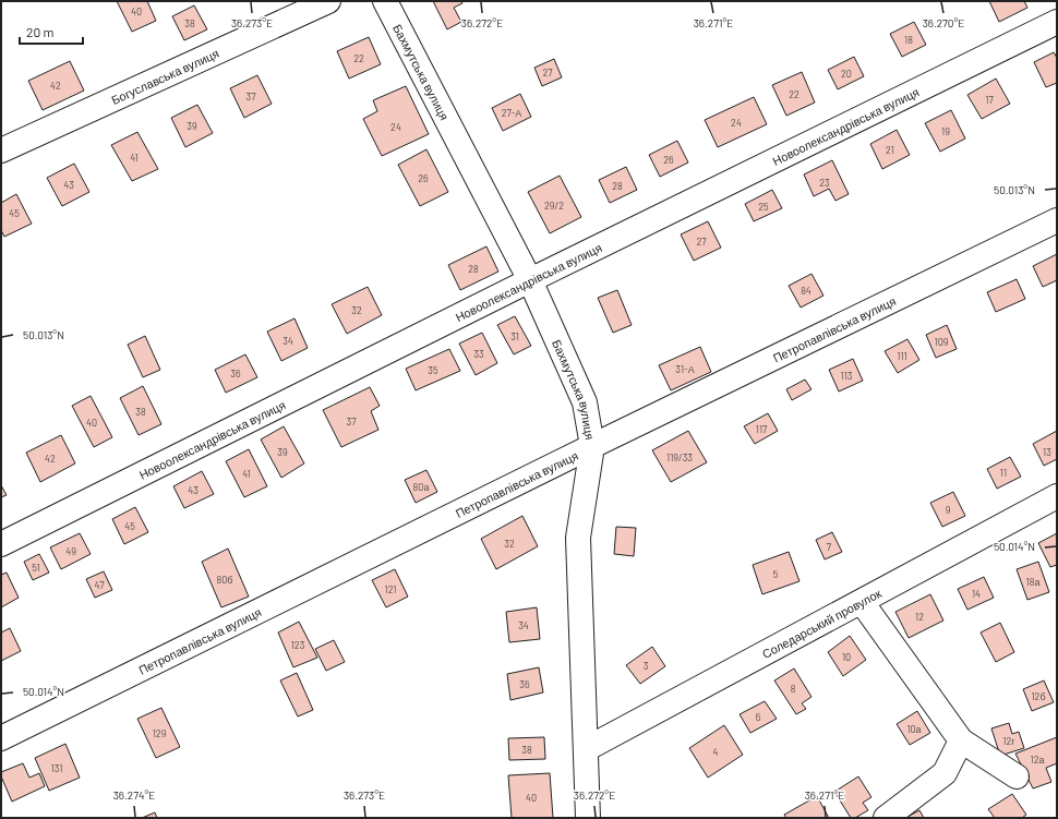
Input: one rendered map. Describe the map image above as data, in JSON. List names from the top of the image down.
{
  "streets": {
    "street": [
      "Бахмутська вулиця",
      "Богуславська вулиця",
      "Новоолександрівська вулиця",
      "Петропавлівська вулиця",
      "Соледарський провулок"
    ]
  },
  "crossings": [
    ["Бахмутська вулиця", "Новоолександрівська вулиця"],
    ["Бахмутська вулиця", "Петропавлівська вулиця"],
    ["Бахмутська вулиця", "Соледарський провулок"]
  ],
  "house_numbers": [
    "40",
    "38",
    "18",
    "22",
    "27",
    "20",
    "42",
    "22",
    "37",
    "17",
    "27-А",
    "24",
    "39",
    "24",
    "19",
    "21",
    "41",
    "26",
    "26",
    "23",
    "43",
    "28",
    "29/2",
    "25",
    "45",
    "27",
    "28",
    "84",
    "32",
    "31",
    "34",
    "109",
    "33",
    "111",
    "31-А",
    "35",
    "36",
    "113",
    "38",
    "37",
    "40",
    "117",
    "39",
    "13",
    "119/33",
    "42",
    "11",
    "41",
    "80а",
    "43",
    "9",
    "45",
    "32",
    "7",
    "49",
    "51",
    "5",
    "80б",
    "18а",
    "47",
    "121",
    "14",
    "12",
    "34",
    "123",
    "10",
    "3",
    "36",
    "8",
    "12б",
    "6",
    "10а",
    "129",
    "12г",
    "38",
    "4",
    "12а",
    "131",
    "40"
  ],
  "scale_bar": "20 m",
  "coordinates": [
    "36.273°E",
    "36.272°E",
    "36.271°E",
    "36.270°E",
    "50.013°N",
    "50.014°N",
    "36.274°E"
  ]
}
